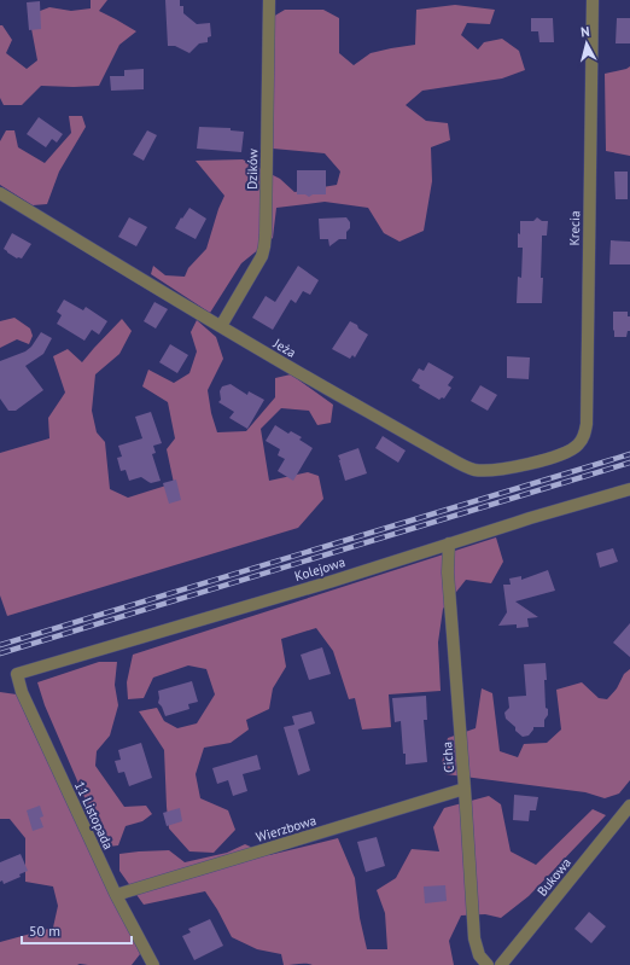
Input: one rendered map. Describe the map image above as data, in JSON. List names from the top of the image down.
{
  "streets": {
    "street": [
      "Dzików",
      "Krecia",
      "Jeża",
      "Kolejowa",
      "Cicha",
      "11 Listopada",
      "Wierzbowa",
      "Bukowa"
    ]
  },
  "crossings": [
    ["Dzików", "Jeża"],
    ["Krecia", "Jeża"],
    ["Kolejowa", "Cicha"],
    ["Kolejowa", "11 Listopada"],
    ["Cicha", "Wierzbowa"],
    ["11 Listopada", "Wierzbowa"]
  ],
  "scale_bar": "50 m",
  "north": "top"
}
